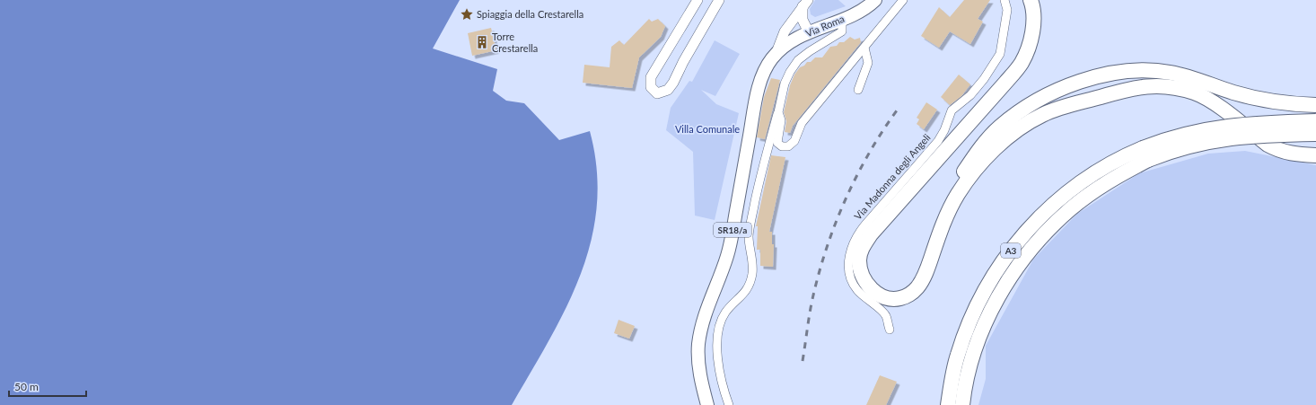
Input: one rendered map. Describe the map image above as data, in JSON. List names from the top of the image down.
{
  "streets": {
    "highway": ["A3"],
    "main road": ["Via Roma", "SR18/a"],
    "street": ["Via Madonna degli Angeli"]
  },
  "crossings": [
    ["Via Roma", "SR18/a"]
  ],
  "parks": ["Villa Comunale"],
  "places": {
    "place": ["Spiaggia della Crestarella"],
    "building": ["Torre Crestarella"]
  },
  "scale_bar": "50 m"
}
